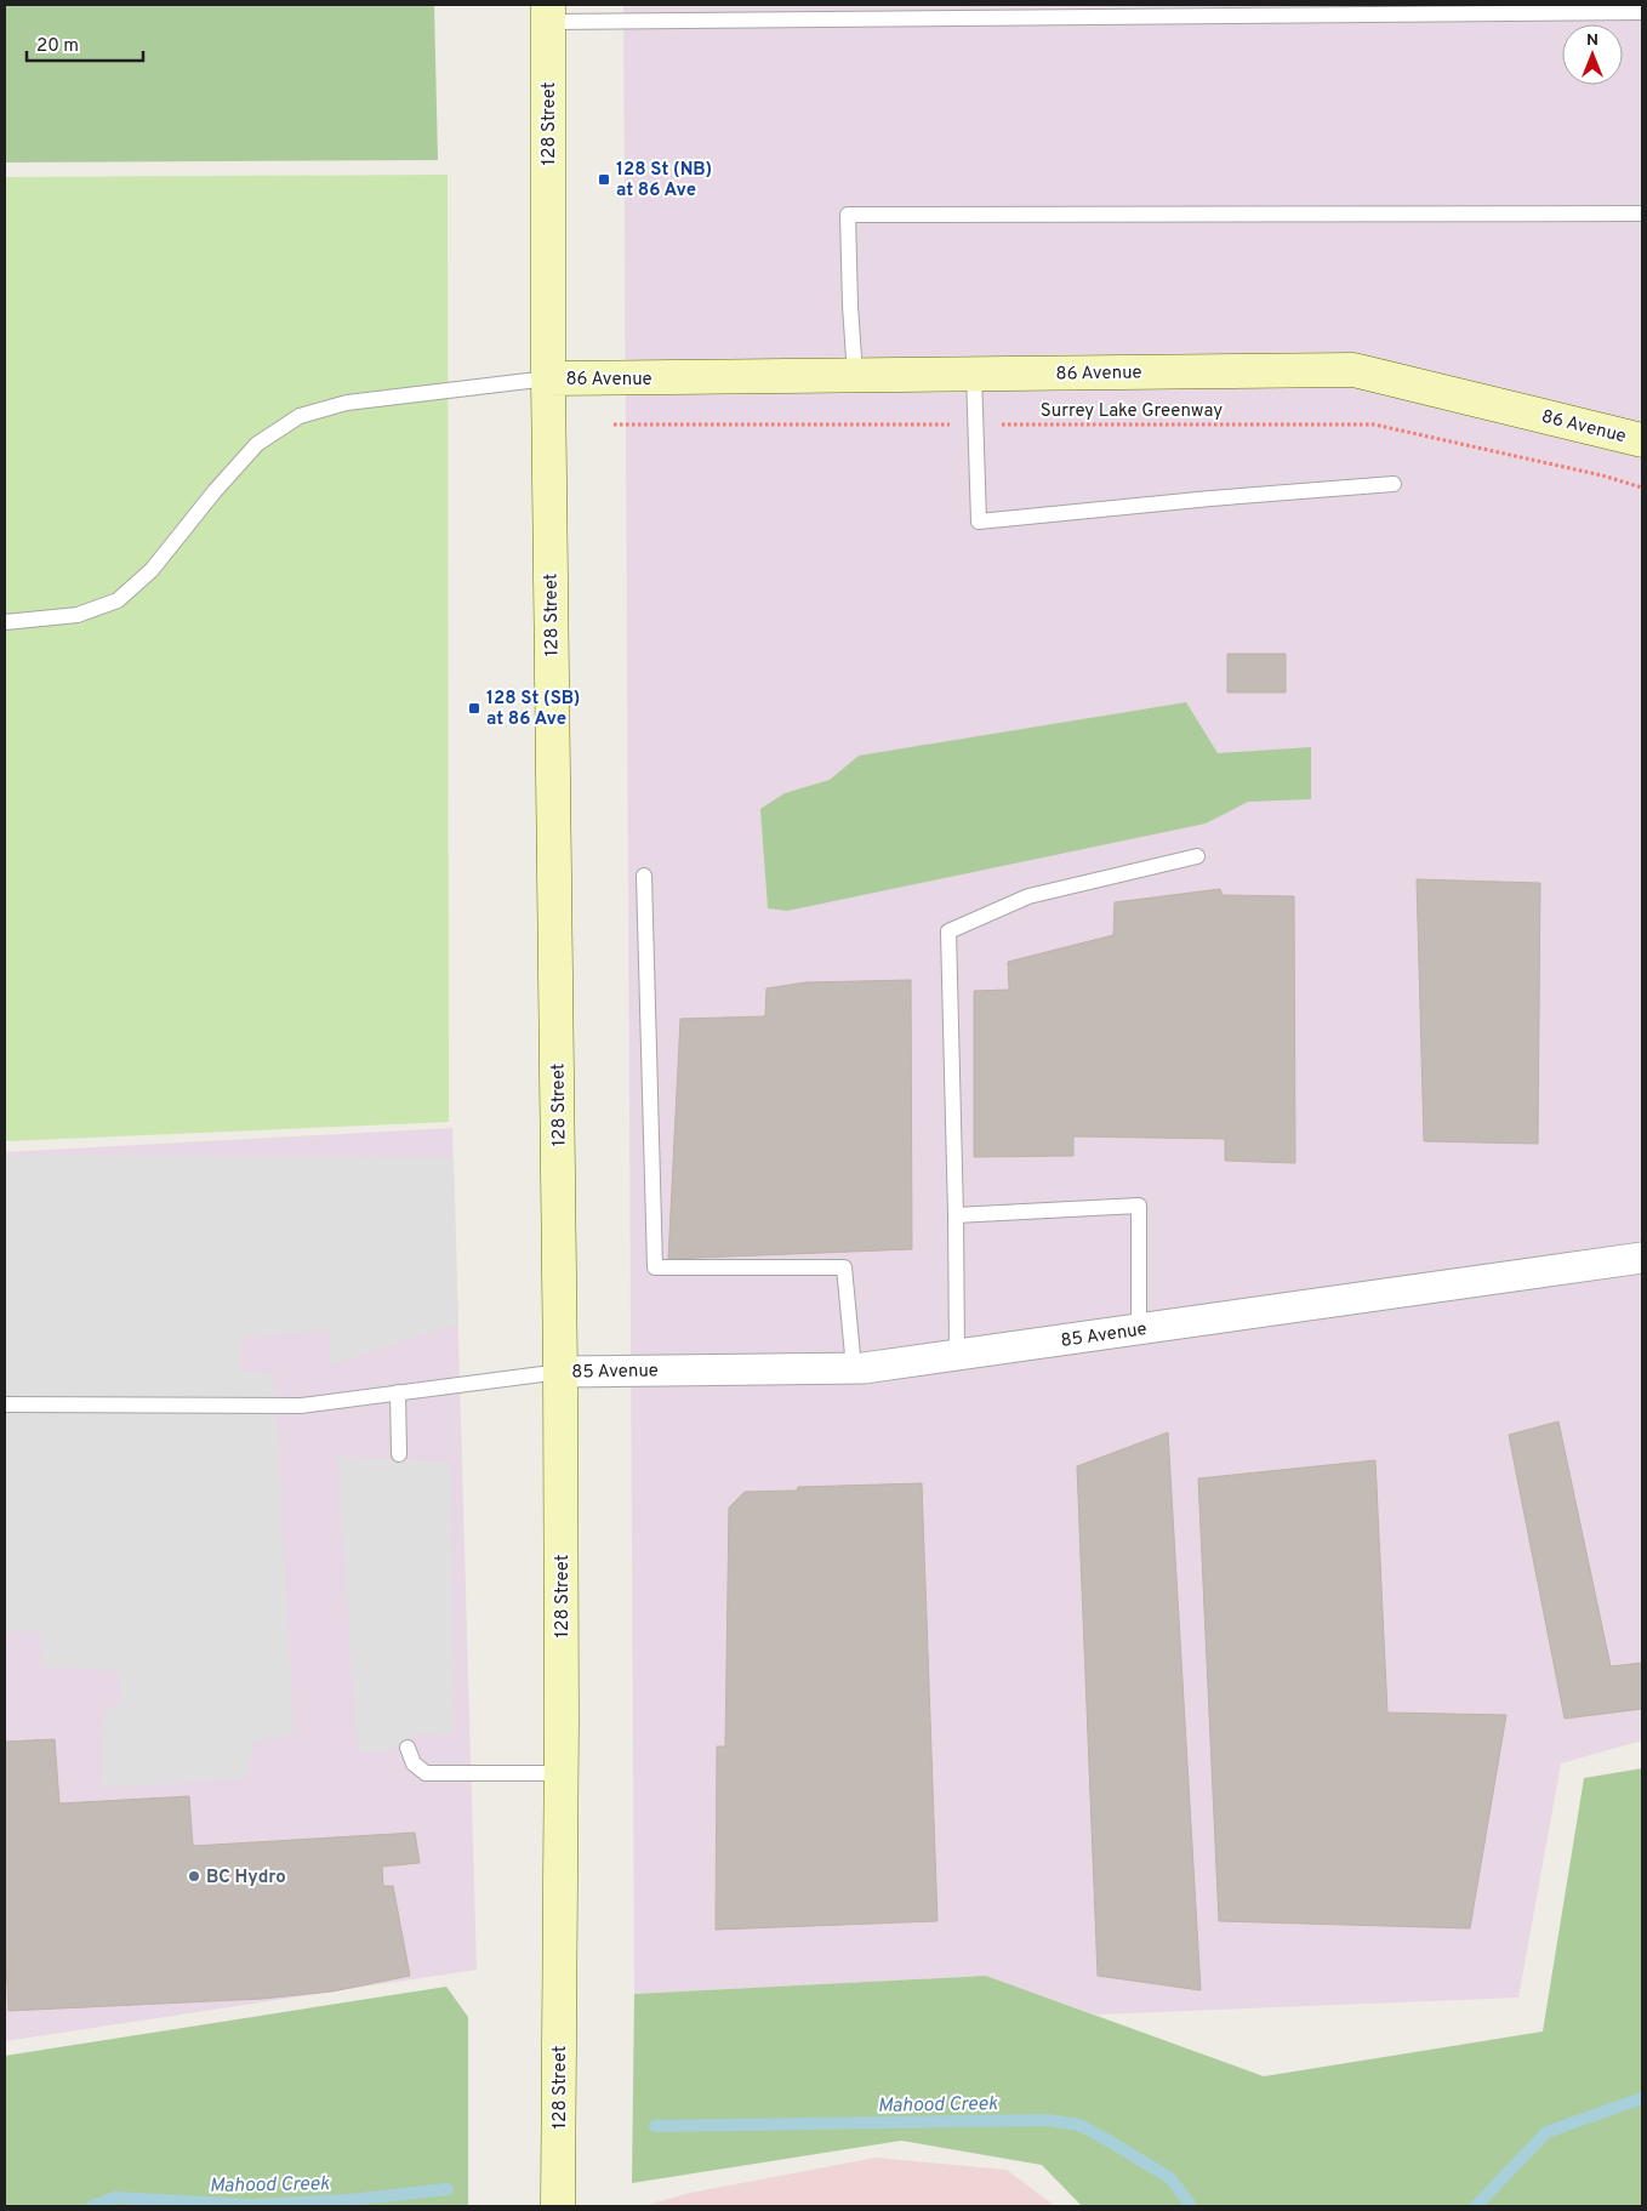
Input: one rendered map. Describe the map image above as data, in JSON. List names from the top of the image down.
{
  "streets": {
    "main road": ["128 Street", "86 Avenue"],
    "street": ["85 Avenue"],
    "path": ["Surrey Lake Greenway"]
  },
  "crossings": [
    ["128 Street", "86 Avenue"],
    ["128 Street", "85 Avenue"]
  ],
  "water": ["Mahood Creek"],
  "places": {
    "transit": ["128 St (NB) at 86 Ave", "128 St (SB) at 86 Ave"],
    "other": ["BC Hydro"]
  },
  "scale_bar": "20 m",
  "north": "top"
}
